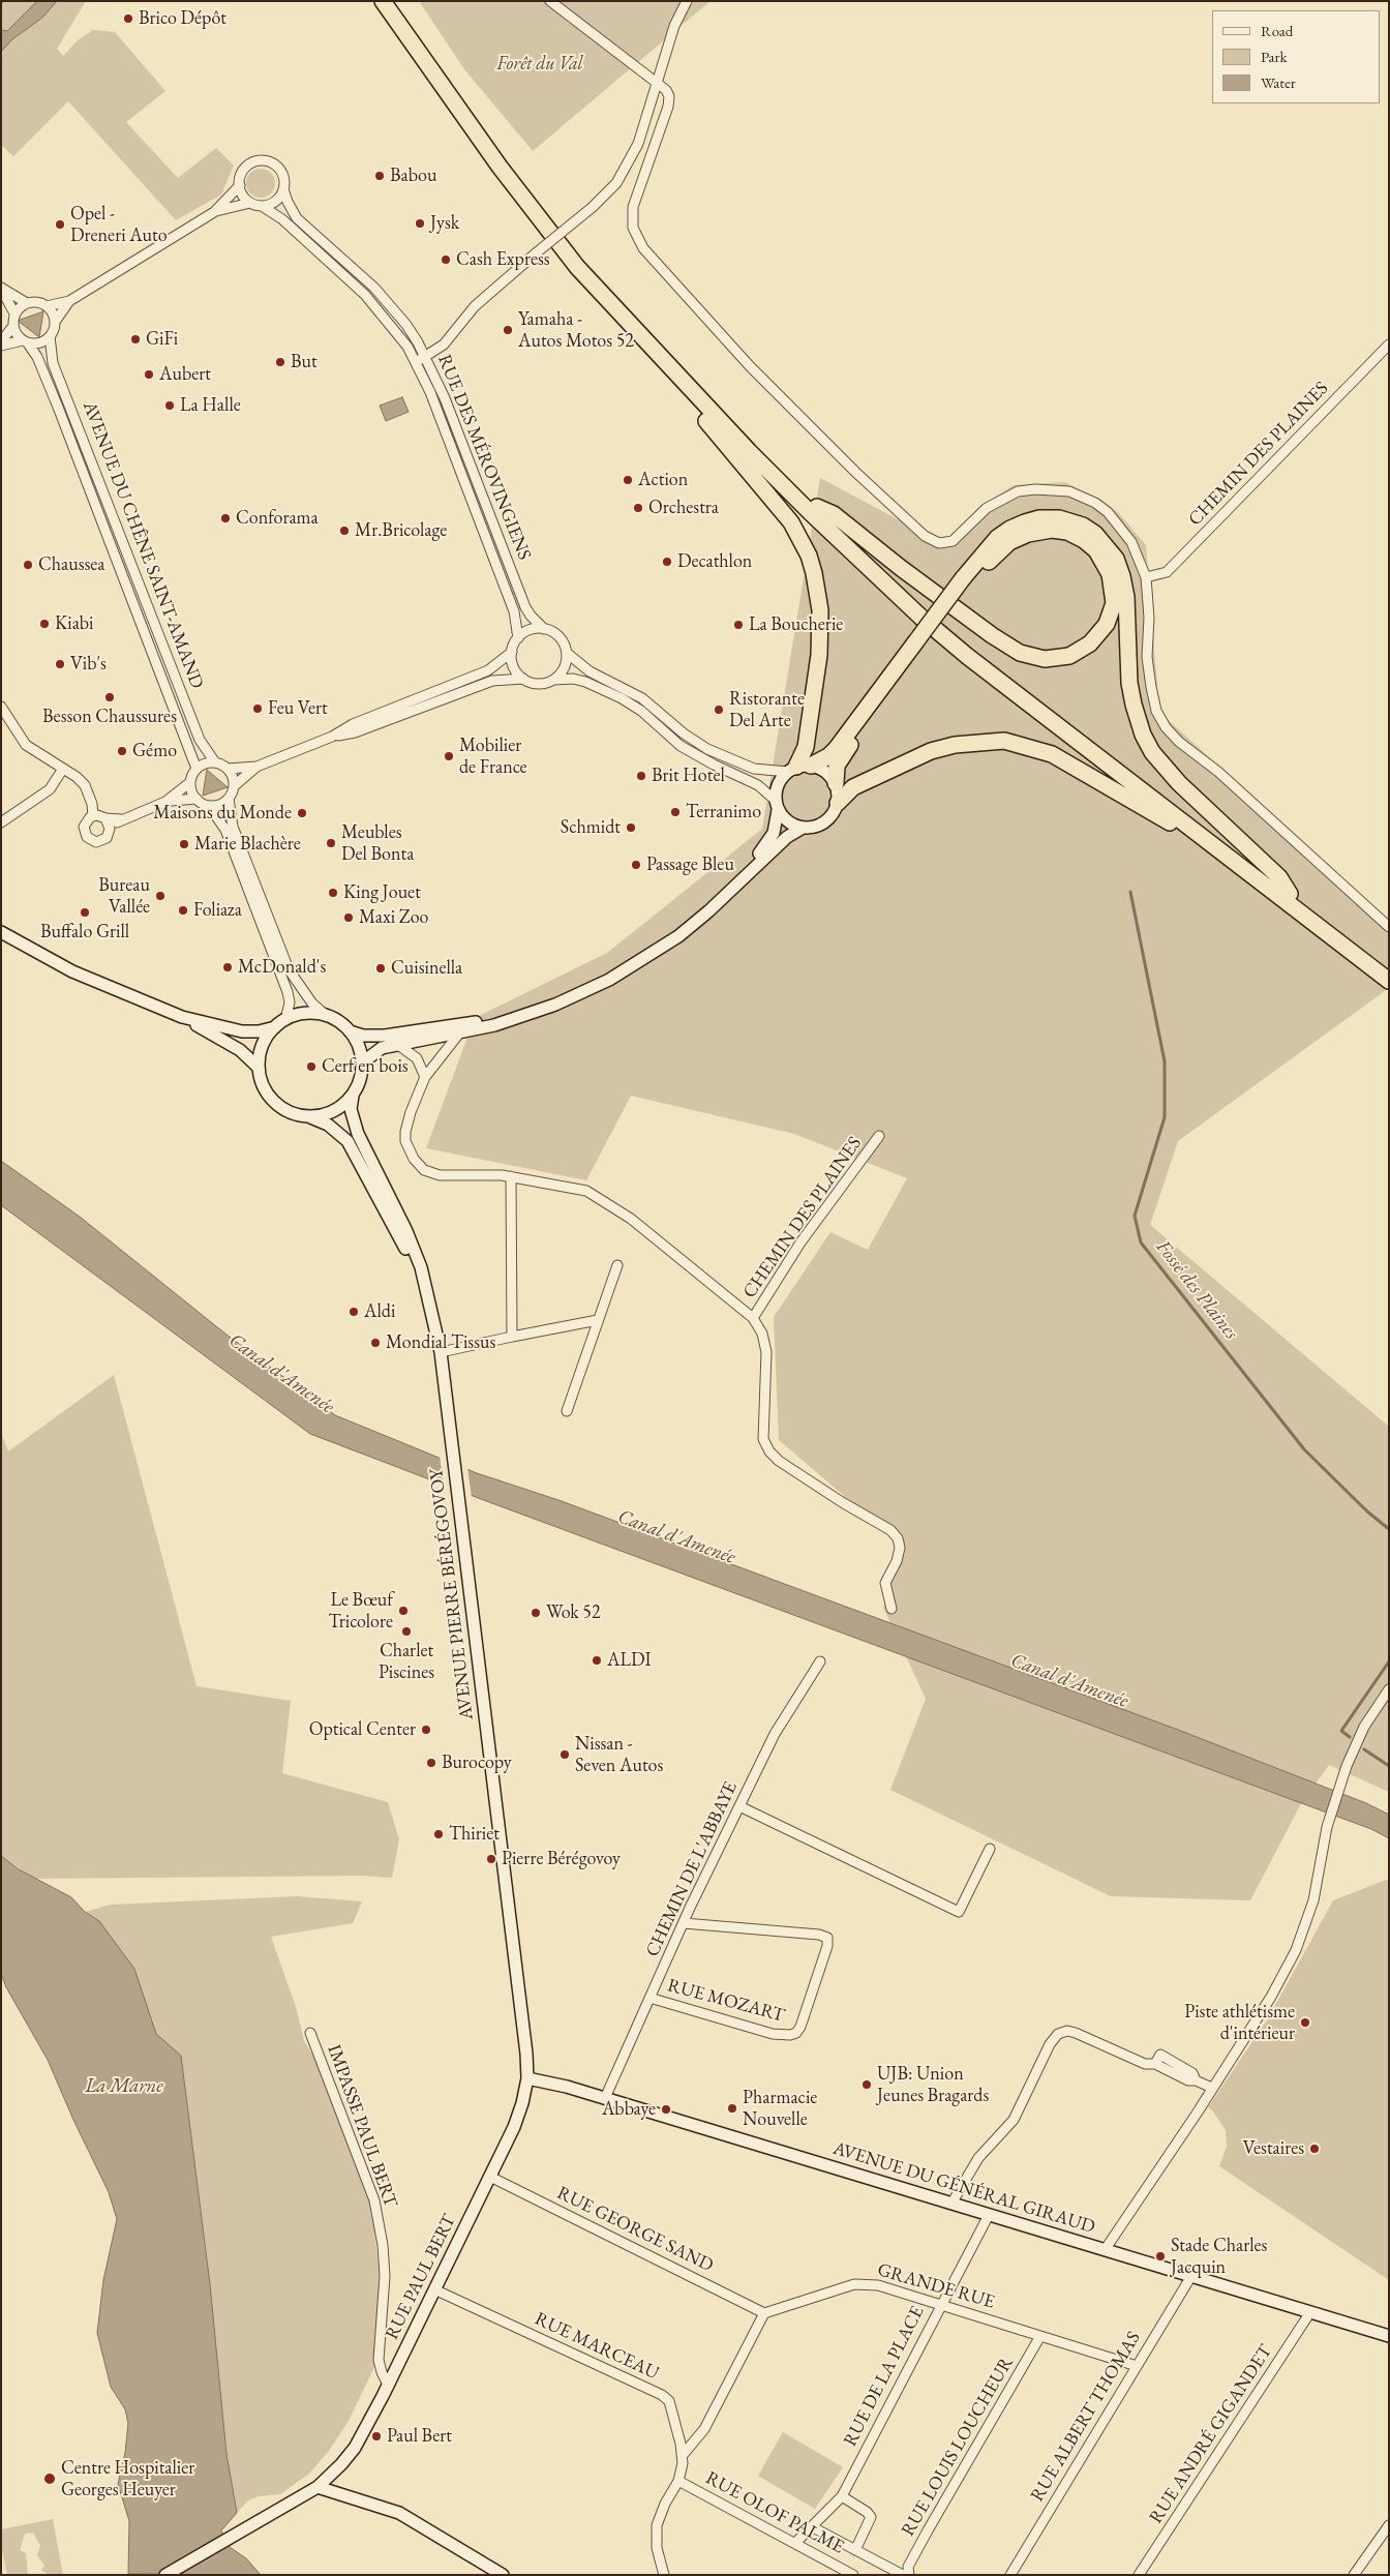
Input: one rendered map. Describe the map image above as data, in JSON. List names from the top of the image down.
{
  "streets": {
    "main road": ["AVENUE PIERRE BÉRÉGOVOY", "AVENUE DU GÉNÉRAL GIRAUD", "RUE PAUL BERT"],
    "street": [
      "CHEMIN DES PLAINES",
      "RUE DES MÉROVINGIENS",
      "AVENUE DU CHÊNE SAINT-AMAND",
      "CHEMIN DE L'ABBAYE",
      "RUE MOZART",
      "IMPASSE PAUL BERT",
      "RUE GEORGE SAND",
      "GRANDE RUE",
      "RUE MARCEAU",
      "RUE DE LA PLACE",
      "RUE ALBERT THOMAS",
      "RUE ANDRÉ GIGANDET",
      "RUE LOUIS LOUCHEUR",
      "RUE OLOF PALME"
    ]
  },
  "crossings": [
    ["AVENUE PIERRE BÉRÉGOVOY", "RUE PAUL BERT"],
    ["CHEMIN DE L'ABBAYE", "RUE MOZART"],
    ["CHEMIN DE L'ABBAYE", "AVENUE DU GÉNÉRAL GIRAUD"],
    ["IMPASSE PAUL BERT", "RUE PAUL BERT"],
    ["AVENUE DU GÉNÉRAL GIRAUD", "RUE PAUL BERT"],
    ["AVENUE DU GÉNÉRAL GIRAUD", "RUE DE LA PLACE"],
    ["AVENUE DU GÉNÉRAL GIRAUD", "RUE ALBERT THOMAS"],
    ["AVENUE DU GÉNÉRAL GIRAUD", "RUE ANDRÉ GIGANDET"],
    ["RUE GEORGE SAND", "RUE PAUL BERT"],
    ["RUE GEORGE SAND", "GRANDE RUE"],
    ["RUE PAUL BERT", "RUE MARCEAU"],
    ["GRANDE RUE", "RUE DE LA PLACE"],
    ["GRANDE RUE", "RUE ALBERT THOMAS"],
    ["GRANDE RUE", "RUE LOUIS LOUCHEUR"],
    ["RUE MARCEAU", "RUE OLOF PALME"],
    ["RUE DE LA PLACE", "RUE OLOF PALME"]
  ],
  "water": ["Fossé des Plaines", "Canal d'Amenée", "La Marne"],
  "parks": ["Forêt du Val"],
  "places": [
    "Brico Dépôt",
    "Babou",
    "Jysk",
    "Opel - Dreneri Auto",
    "Cash Express",
    "Yamaha - Autos Motos 52",
    "GiFi",
    "But",
    "Aubert",
    "La Halle",
    "Action",
    "Orchestra",
    "Conforama",
    "Mr.Bricolage",
    "Decathlon",
    "Chaussea",
    "Kiabi",
    "La Boucherie",
    "Vib's",
    "Besson Chaussures",
    "Feu Vert",
    "Ristorante Del Arte",
    "Gémo",
    "Mobilier de France",
    "Brit Hotel",
    "Terranimo",
    "Maisons du Monde",
    "Schmidt",
    "Meubles Del Bonta",
    "Marie Blachère",
    "Passage Bleu",
    "King Jouet",
    "Bureau Vallée",
    "Foliaza",
    "Buffalo Grill",
    "Maxi Zoo",
    "McDonald's",
    "Cuisinella",
    "Cerf en bois",
    "Aldi",
    "Mondial Tissus",
    "Le Bœuf Tricolore",
    "Wok 52",
    "Charlet Piscines",
    "ALDI",
    "Optical Center",
    "Nissan - Seven Autos",
    "Burocopy",
    "Thiriet",
    "Pierre Bérégovoy",
    "Piste athlétisme d'intérieur",
    "UJB: Union Jeunes Bragards",
    "Pharmacie Nouvelle",
    "Abbaye",
    "Vestaires",
    "Stade Charles Jacquin",
    "Paul Bert",
    "Centre Hospitalier Georges Heuyer"
  ],
  "legend": ["Road", "Park", "Water"]
}
